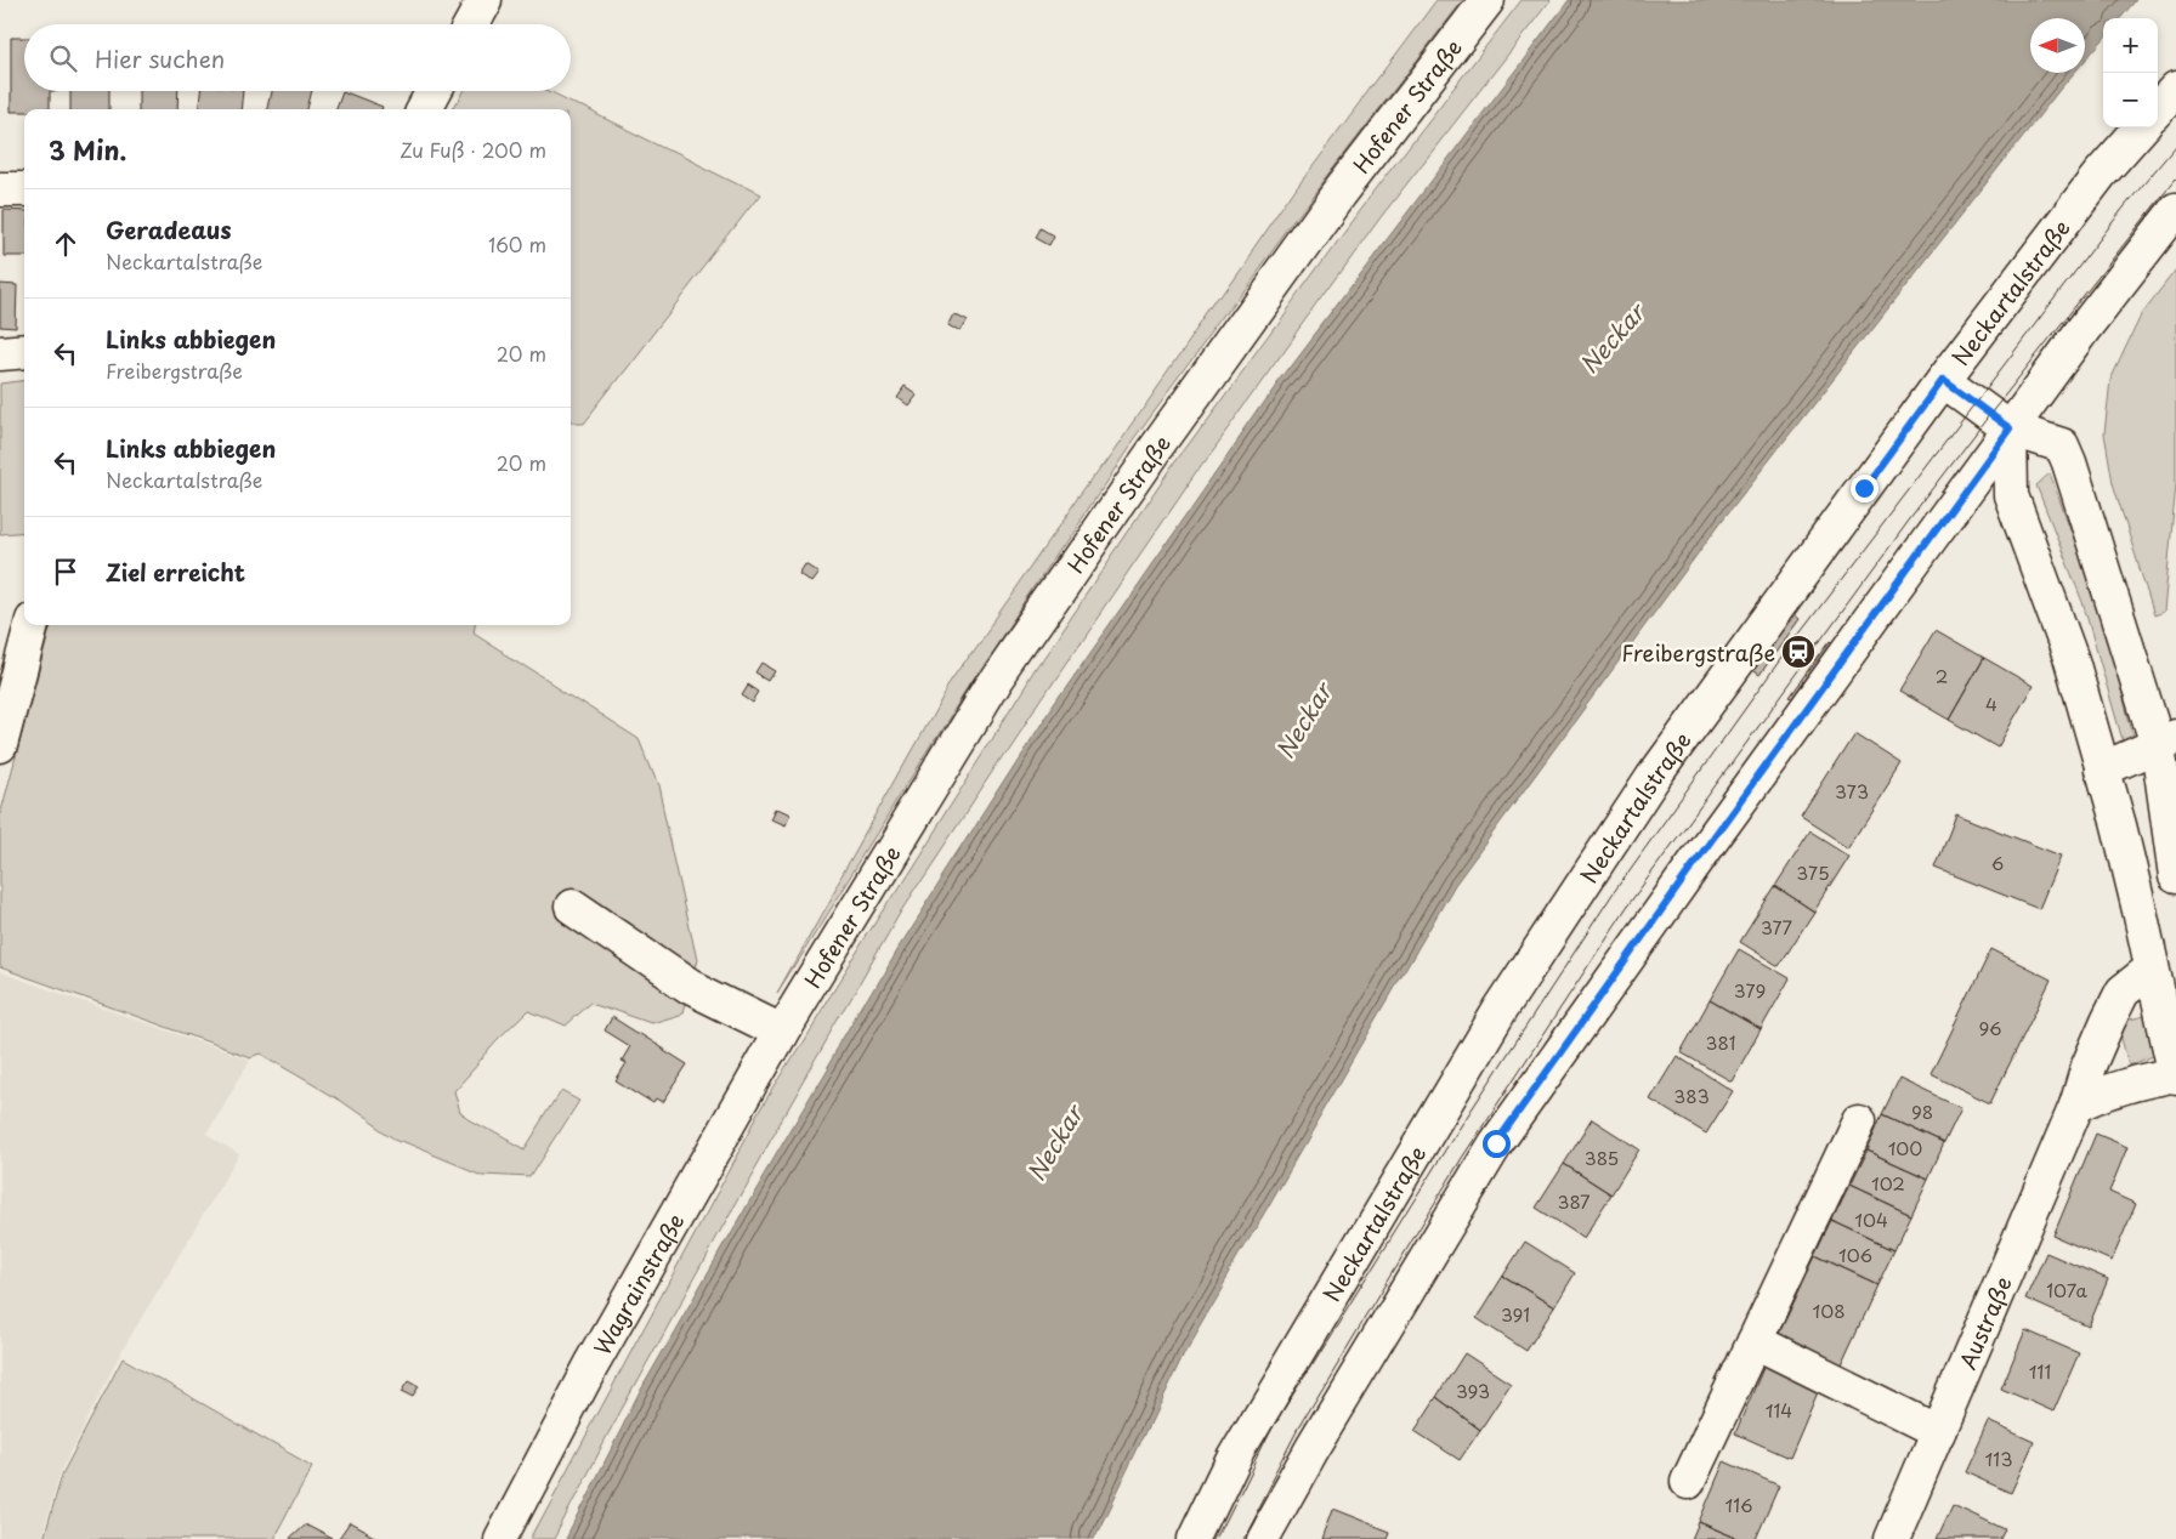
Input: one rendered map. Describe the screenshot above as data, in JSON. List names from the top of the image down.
{
  "streets": {
    "street": [
      "Hofener Straße",
      "Neckartalstraße",
      "Wagrainstraße",
      "Austraße"
    ]
  },
  "crossings": [
    ["Hofener Straße", "Wagrainstraße"]
  ],
  "water": ["Neckar"],
  "places": {
    "station": ["Freibergstraße"]
  },
  "house_numbers": [
    "2",
    "4",
    "373",
    "6",
    "375",
    "377",
    "379",
    "96",
    "381",
    "383",
    "98",
    "100",
    "385",
    "102",
    "387",
    "104",
    "106",
    "107a",
    "108",
    "391",
    "111",
    "393",
    "114",
    "113",
    "116"
  ],
  "north": "left",
  "page": {
    "map_buttons": ["+", "−"],
    "search": "Hier suchen",
    "heading": ["3 Min.", "Zu Fuß · 200 m"],
    "list": [
      ["Geradeaus", "Neckartalstraße", "160 m"],
      ["Links abbiegen", "Freibergstraße", "20 m"],
      ["Links abbiegen", "Neckartalstraße", "20 m"],
      "Ziel erreicht"
    ]
  }
}
